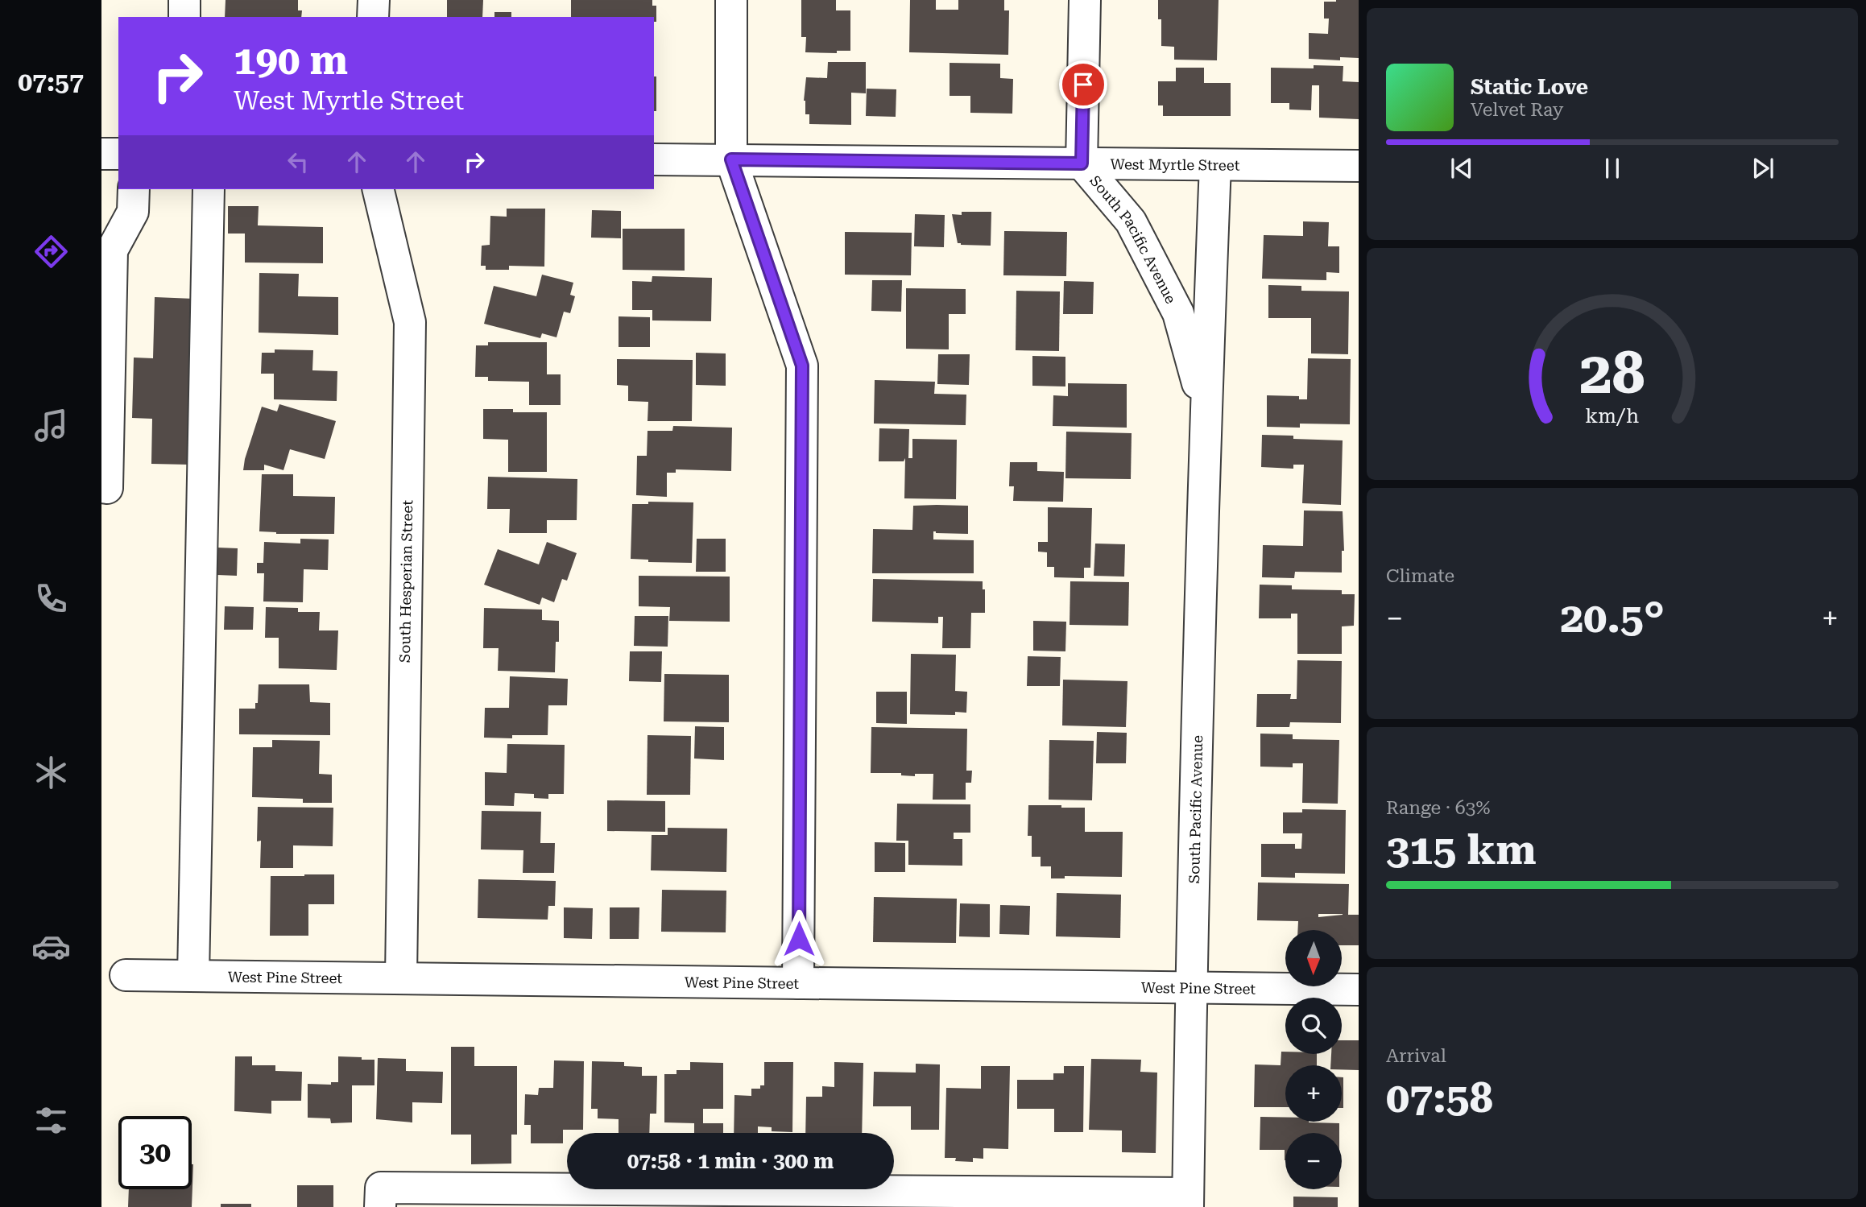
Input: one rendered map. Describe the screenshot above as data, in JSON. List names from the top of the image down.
{
  "streets": {
    "street": [
      "West Myrtle Street",
      "South Pacific Avenue",
      "South Hesperian Street",
      "West Pine Street"
    ]
  },
  "crossings": [
    ["West Myrtle Street", "South Pacific Avenue"],
    ["South Pacific Avenue", "West Pine Street"],
    ["South Hesperian Street", "West Pine Street"]
  ],
  "north": "bottom",
  "page": {
    "tabs": "07:57",
    "turn": ["190 m", "West Myrtle Street"],
    "song": ["Static Love", "Velvet Ray"],
    "tile": [
      "Climate",
      ["Range · 63%", "315 km"],
      ["Arrival", "07:58"]
    ],
    "heat": ["−", "20.5°", "+"],
    "map_buttons": ["+", "−"],
    "limit": "30",
    "trip": "07:58 · 1 min · 300 m",
    "gauge": ["28", "km/h"]
  }
}
